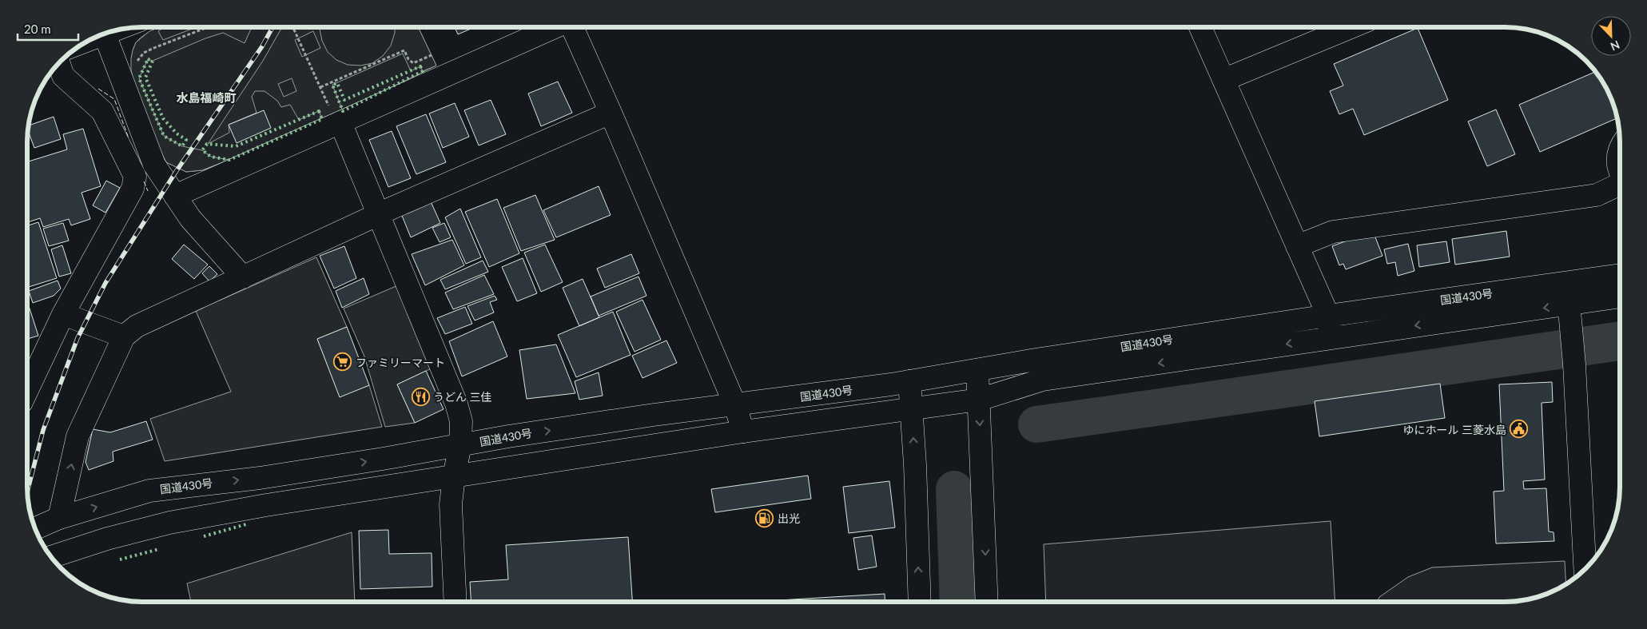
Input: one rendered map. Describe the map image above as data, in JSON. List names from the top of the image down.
{
  "streets": {
    "main road": ["国道430号"]
  },
  "districts": ["水島福崎町"],
  "places": {
    "supermarket": ["ファミリーマート"],
    "restaurant": ["うどん 三佳"],
    "public building": ["ゆにホール 三菱水島"],
    "fuel station": ["出光"]
  },
  "scale_bar": "20 m",
  "north": "bottom right"
}
